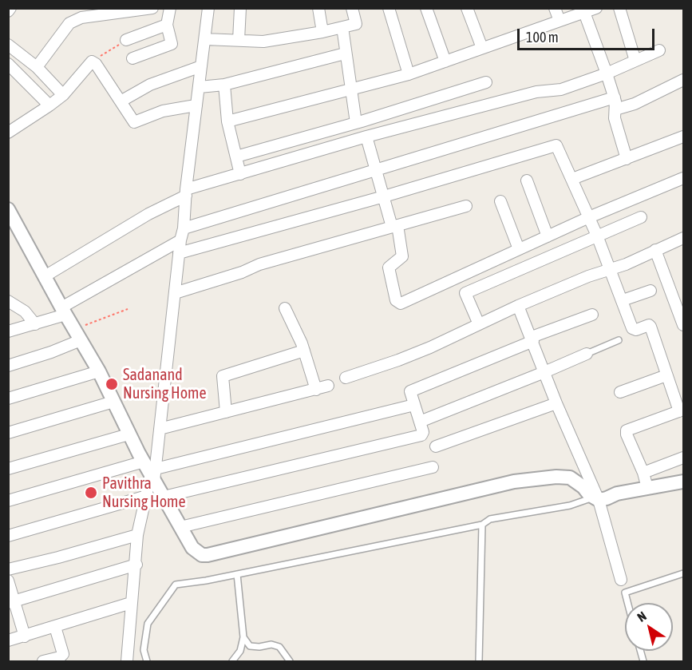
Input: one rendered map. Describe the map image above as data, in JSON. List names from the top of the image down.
{
  "places": ["Sadanand Nursing Home", "Pavithra Nursing Home"],
  "scale_bar": "100 m",
  "north": "top left"
}
